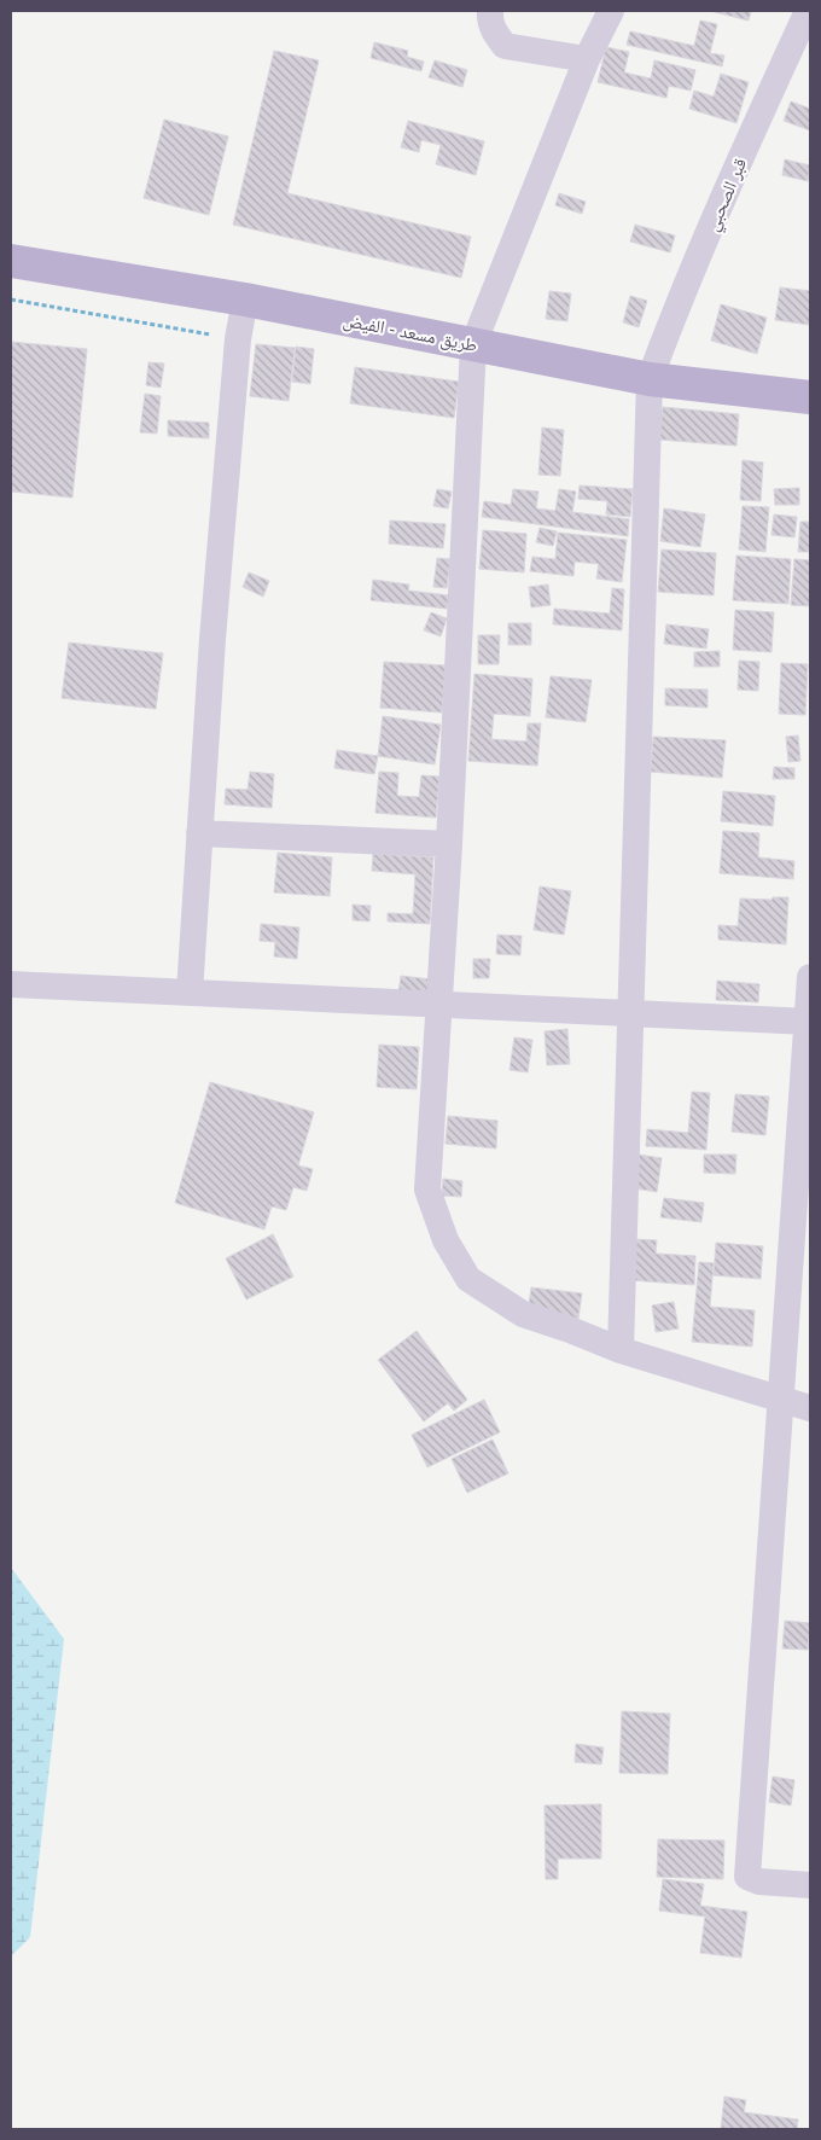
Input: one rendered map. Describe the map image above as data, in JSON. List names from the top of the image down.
{
  "streets": {
    "main road": ["طريق مسعد - الفيض"],
    "street": ["قبر الصحبي"]
  },
  "crossings": [
    ["قبر الصحبي", "طريق مسعد - الفيض"]
  ]
}
